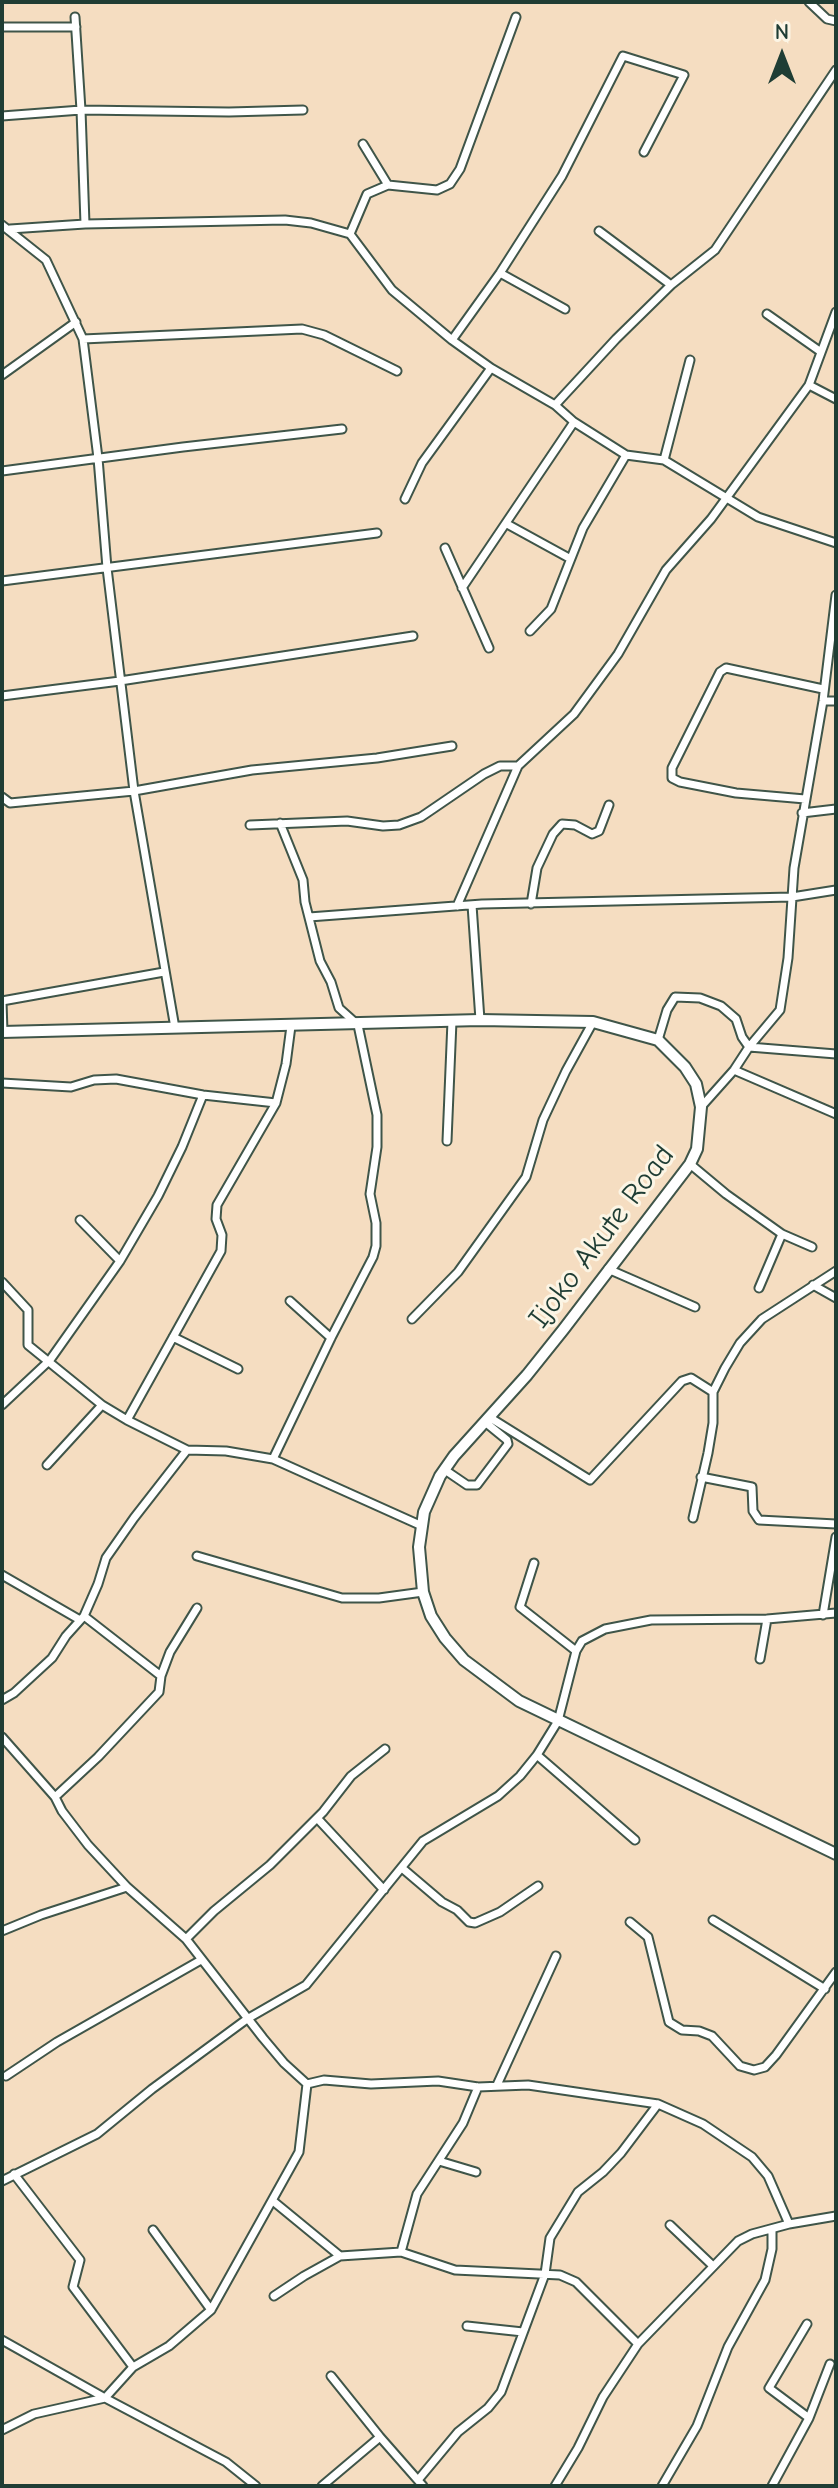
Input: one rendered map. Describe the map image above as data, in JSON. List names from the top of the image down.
{
  "streets": {
    "main road": ["Ijoko Akute Road"]
  },
  "north": "top"
}
